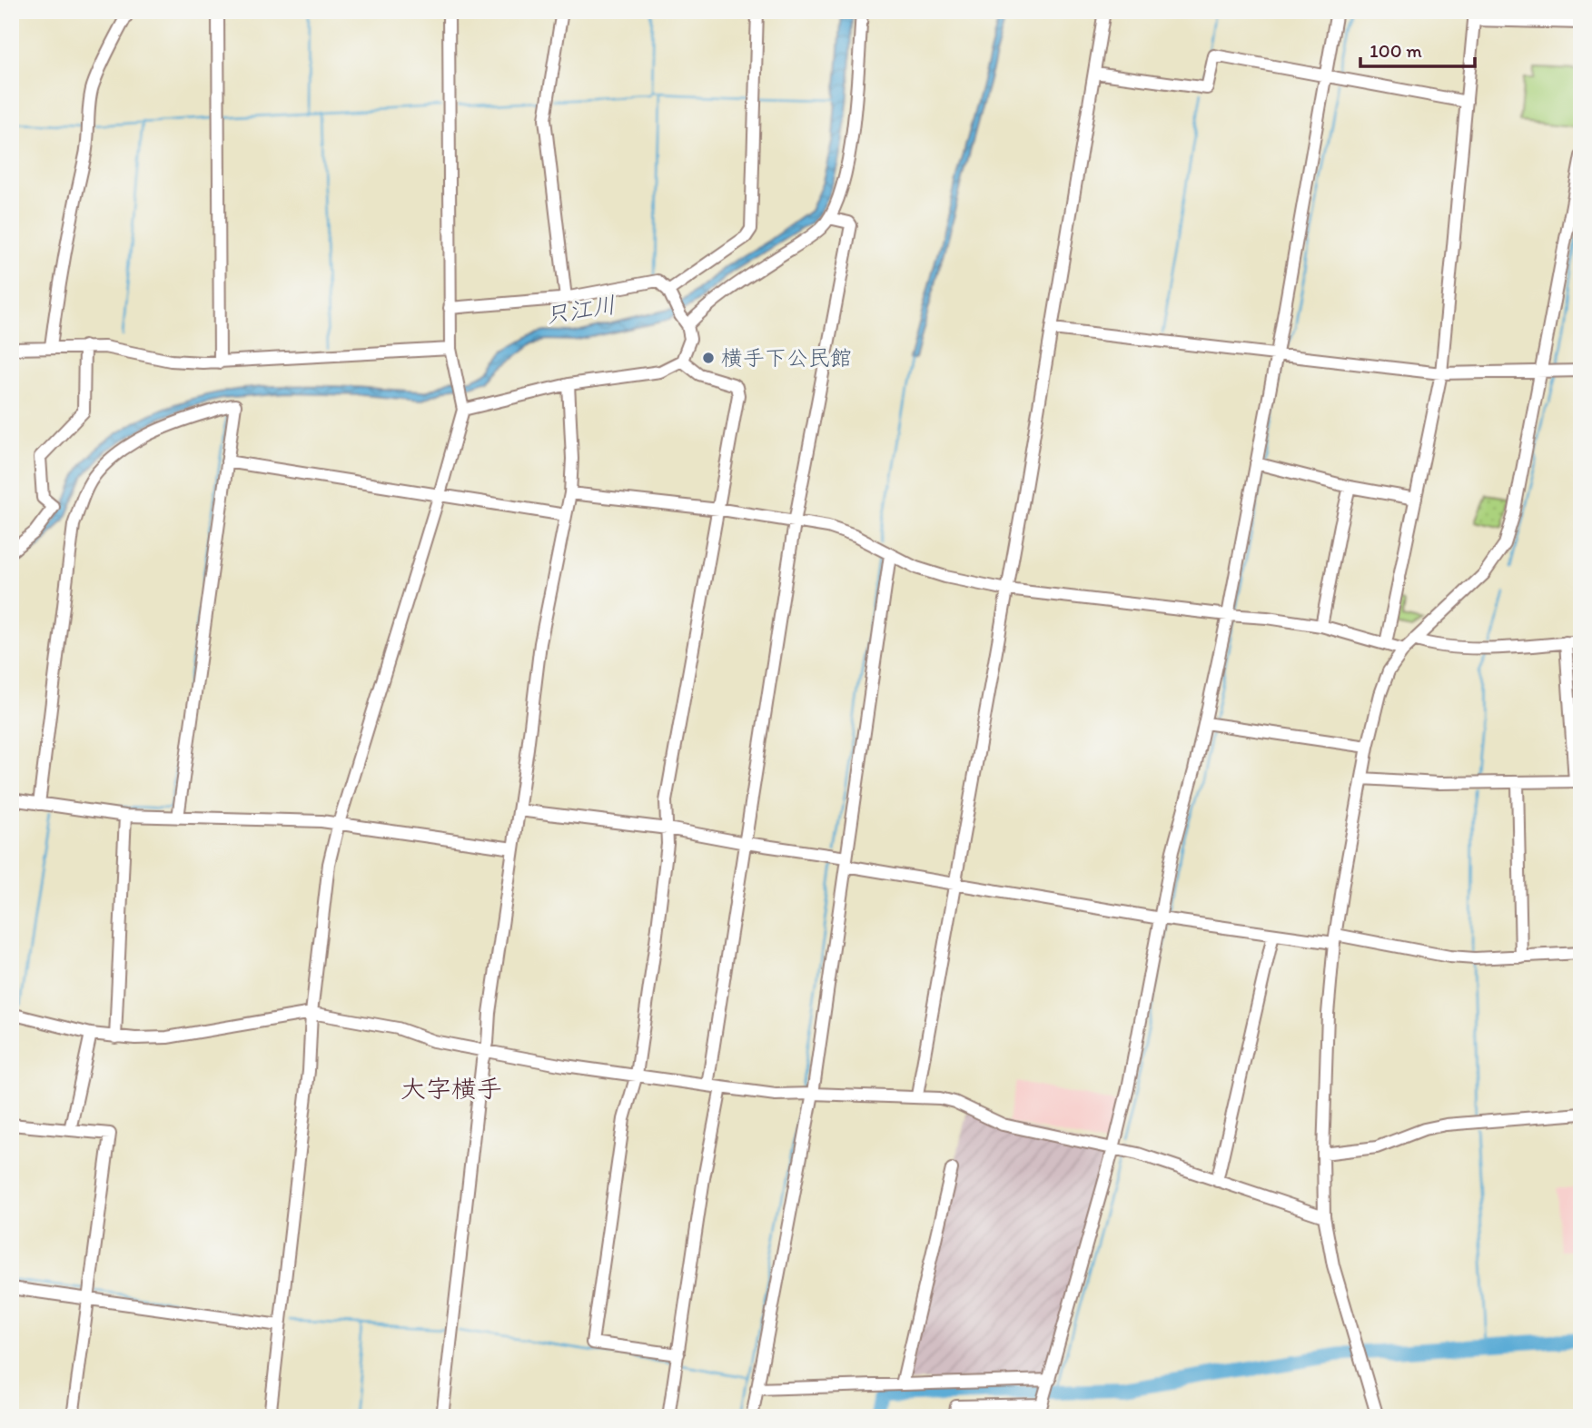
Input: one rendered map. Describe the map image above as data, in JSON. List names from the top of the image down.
{
  "districts": ["大字横手"],
  "water": ["只江川"],
  "places": ["横手下公民館"],
  "scale_bar": "100 m"
}
